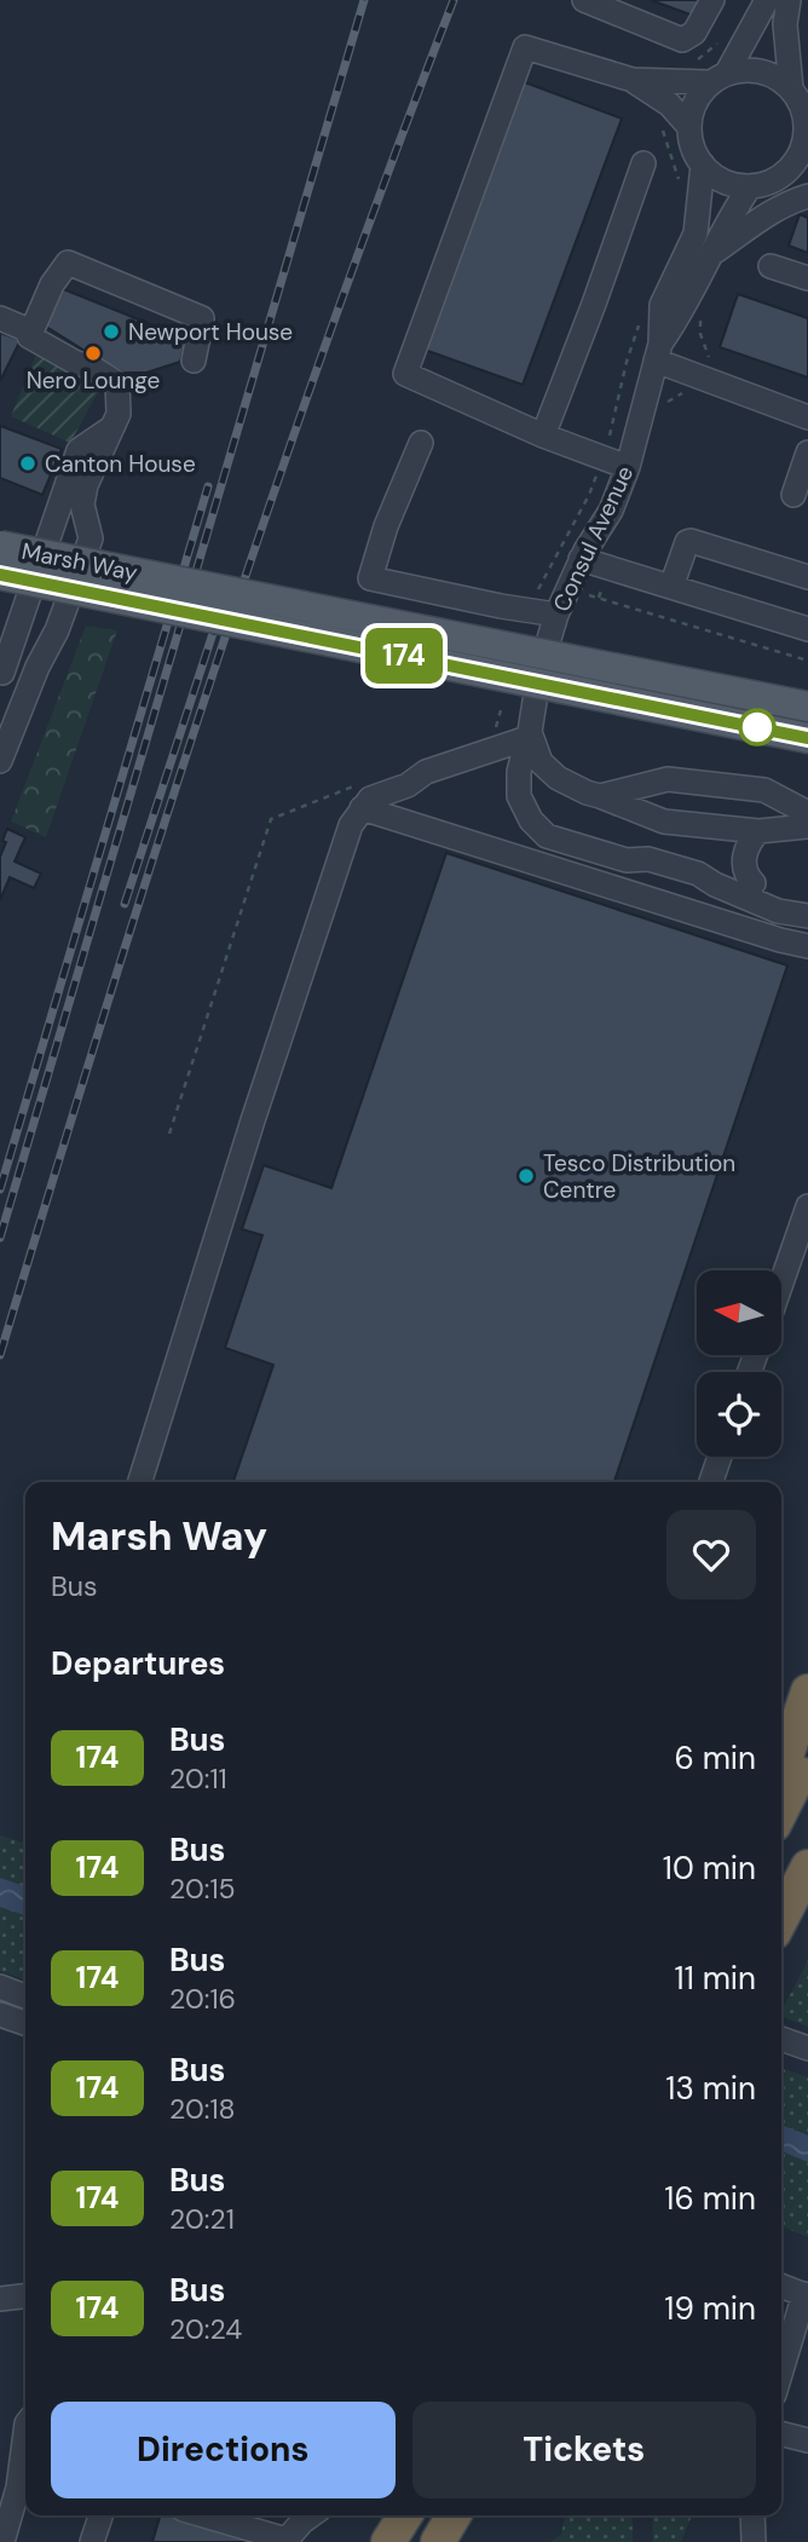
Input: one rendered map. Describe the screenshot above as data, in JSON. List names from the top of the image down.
{
  "streets": {
    "main road": ["Marsh Way"],
    "street": ["Consul Avenue"]
  },
  "places": [
    "Newport House",
    "Nero Lounge",
    "Canton House",
    "Tesco Distribution Centre"
  ],
  "lines": ["bus line 174"],
  "north": "left",
  "page": {
    "on_map": "174",
    "heading": [
      ["Marsh Way", "Bus"],
      "Departures"
    ],
    "list": [
      {
        "mark": "174",
        "name": "Bus",
        "note": "20:11",
        "value": "6 min"
      },
      {
        "mark": "174",
        "name": "Bus",
        "note": "20:15",
        "value": "10 min"
      },
      {
        "mark": "174",
        "name": "Bus",
        "note": "20:16",
        "value": "11 min"
      },
      {
        "mark": "174",
        "name": "Bus",
        "note": "20:18",
        "value": "13 min"
      },
      {
        "mark": "174",
        "name": "Bus",
        "note": "20:21",
        "value": "16 min"
      },
      {
        "mark": "174",
        "name": "Bus",
        "note": "20:24",
        "value": "19 min"
      }
    ],
    "buttons": ["Directions", "Tickets"]
  }
}
